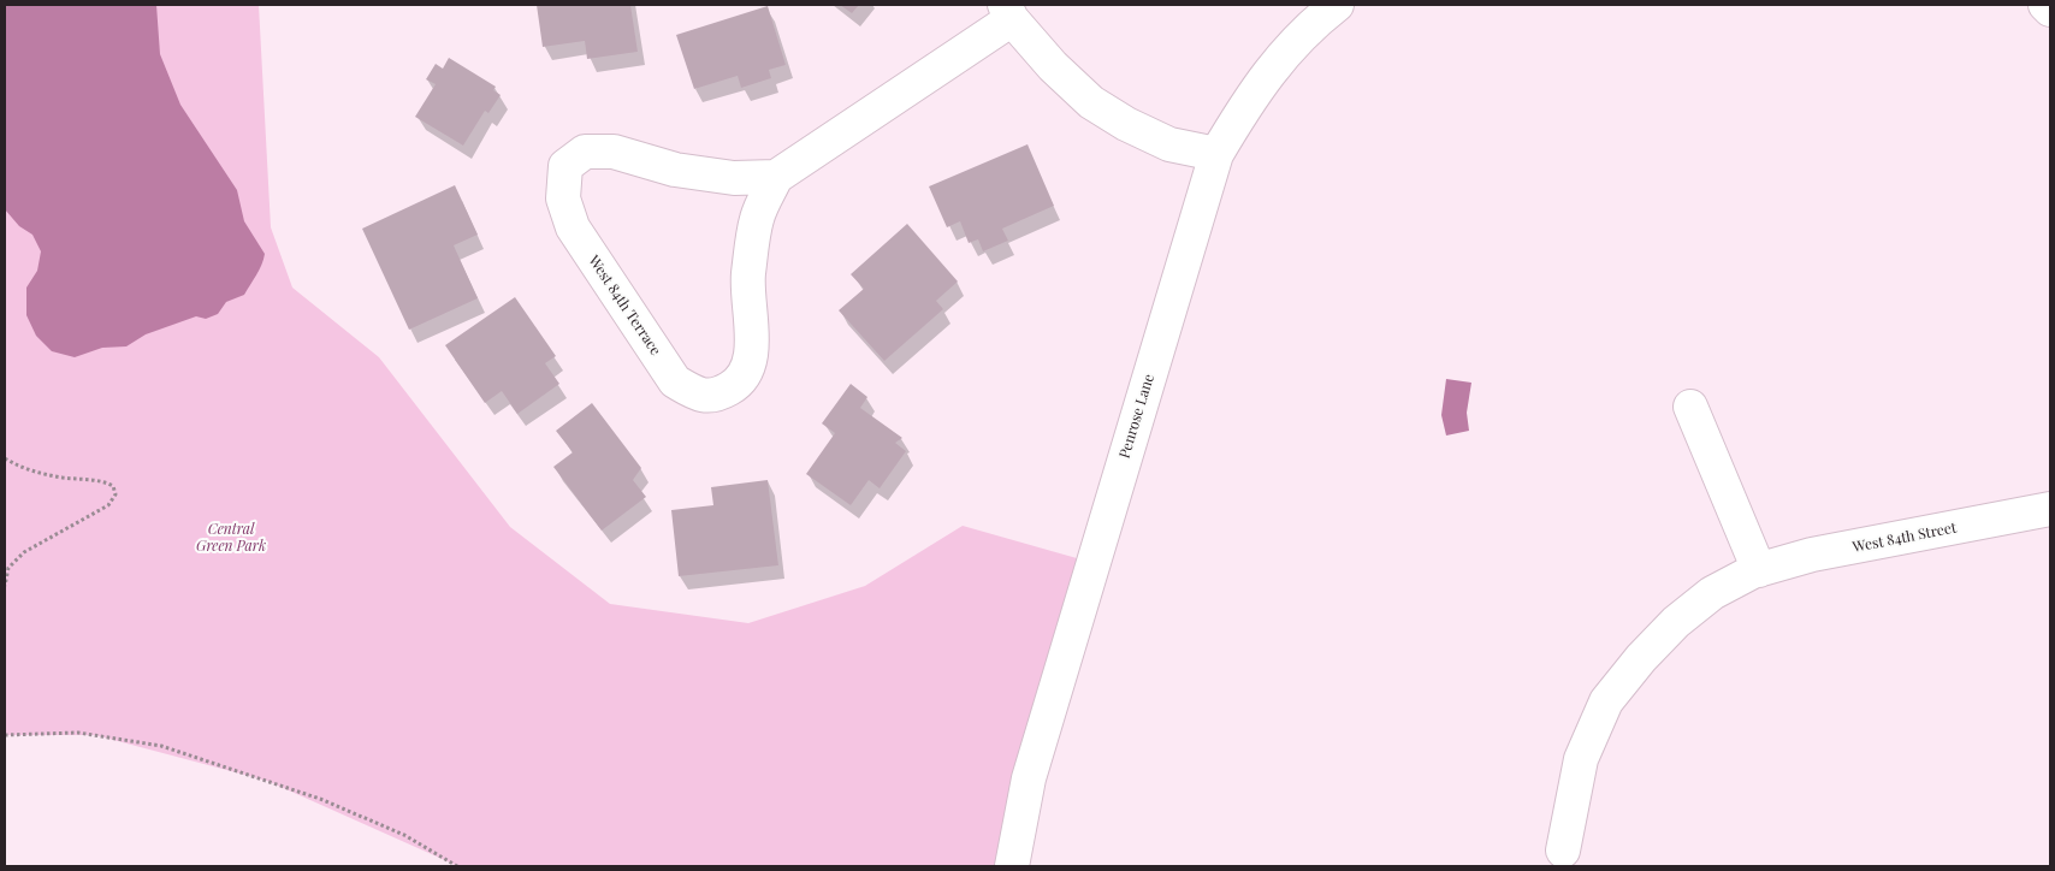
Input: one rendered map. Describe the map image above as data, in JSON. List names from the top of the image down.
{
  "streets": {
    "street": ["West 84th Terrace", "Penrose Lane", "West 84th Street"]
  },
  "parks": ["Central Green Park"]
}
